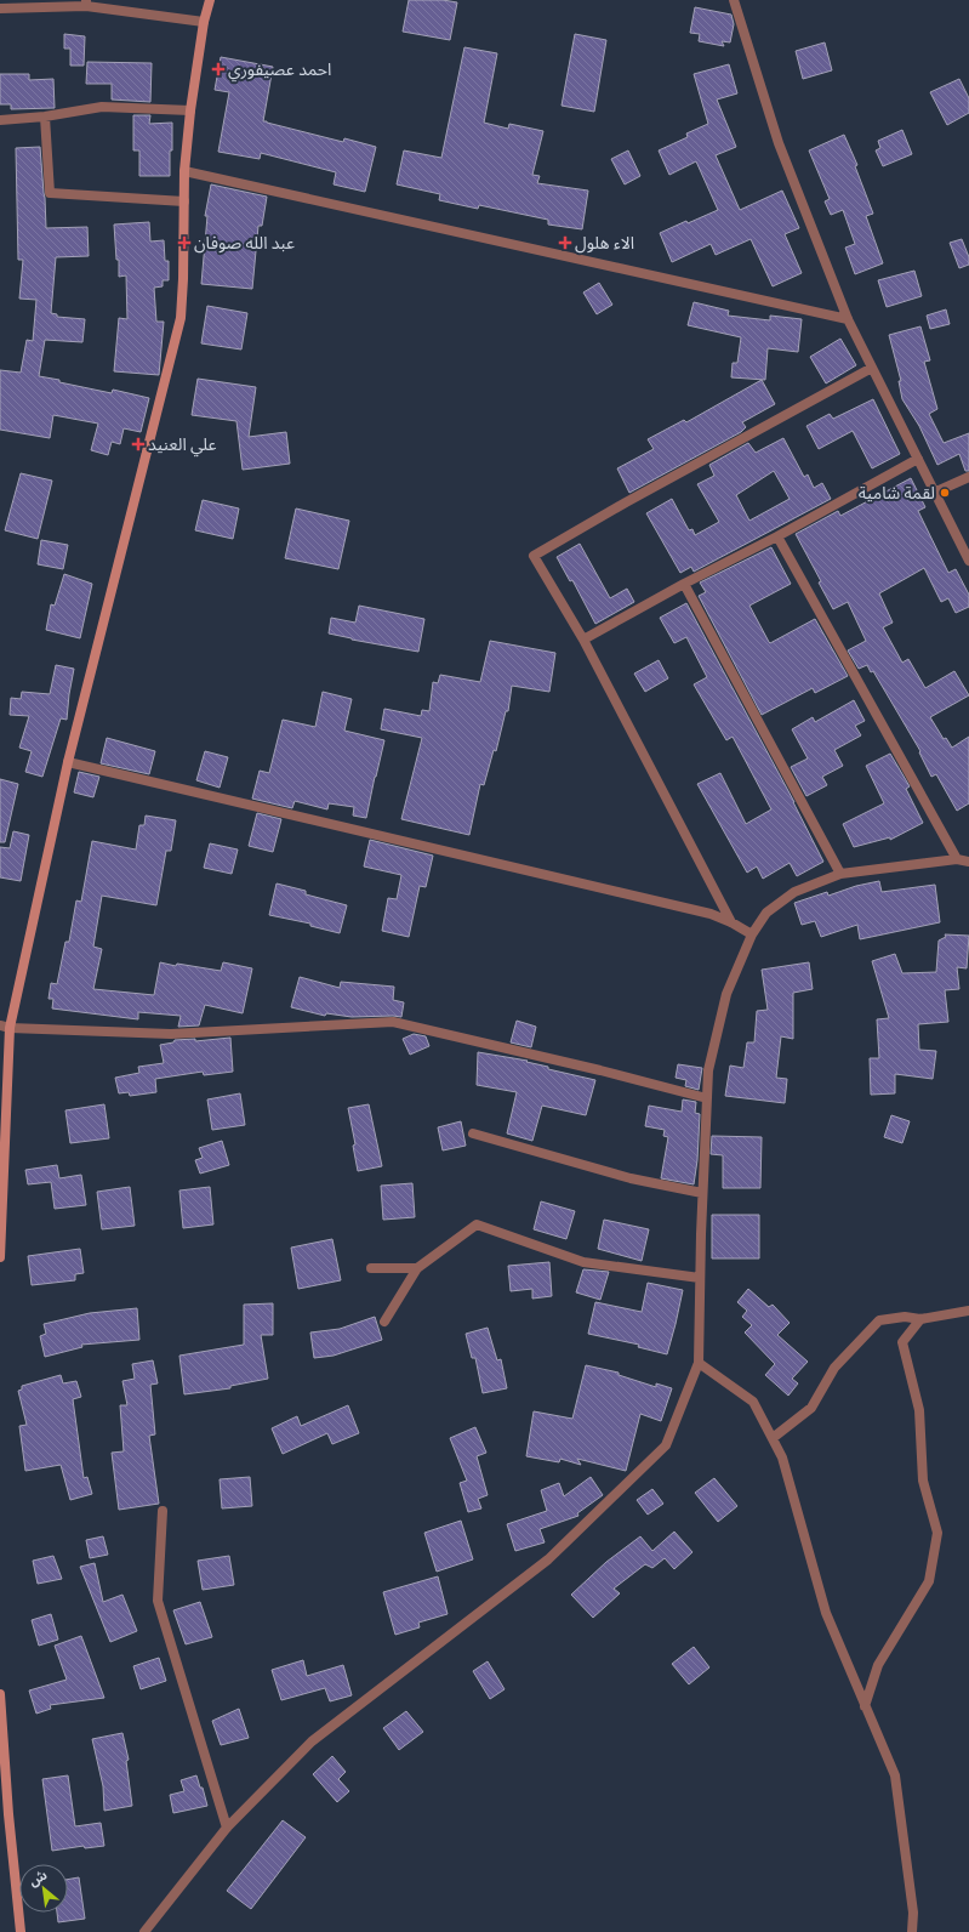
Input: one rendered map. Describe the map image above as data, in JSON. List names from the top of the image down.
{
  "places": {
    "health": [
      "احمد عصيفوري",
      "عبد الله صوفان",
      "الاء هلول",
      "علي العنيد"
    ],
    "other": ["لقمة شامية"]
  },
  "north": "top left"
}
